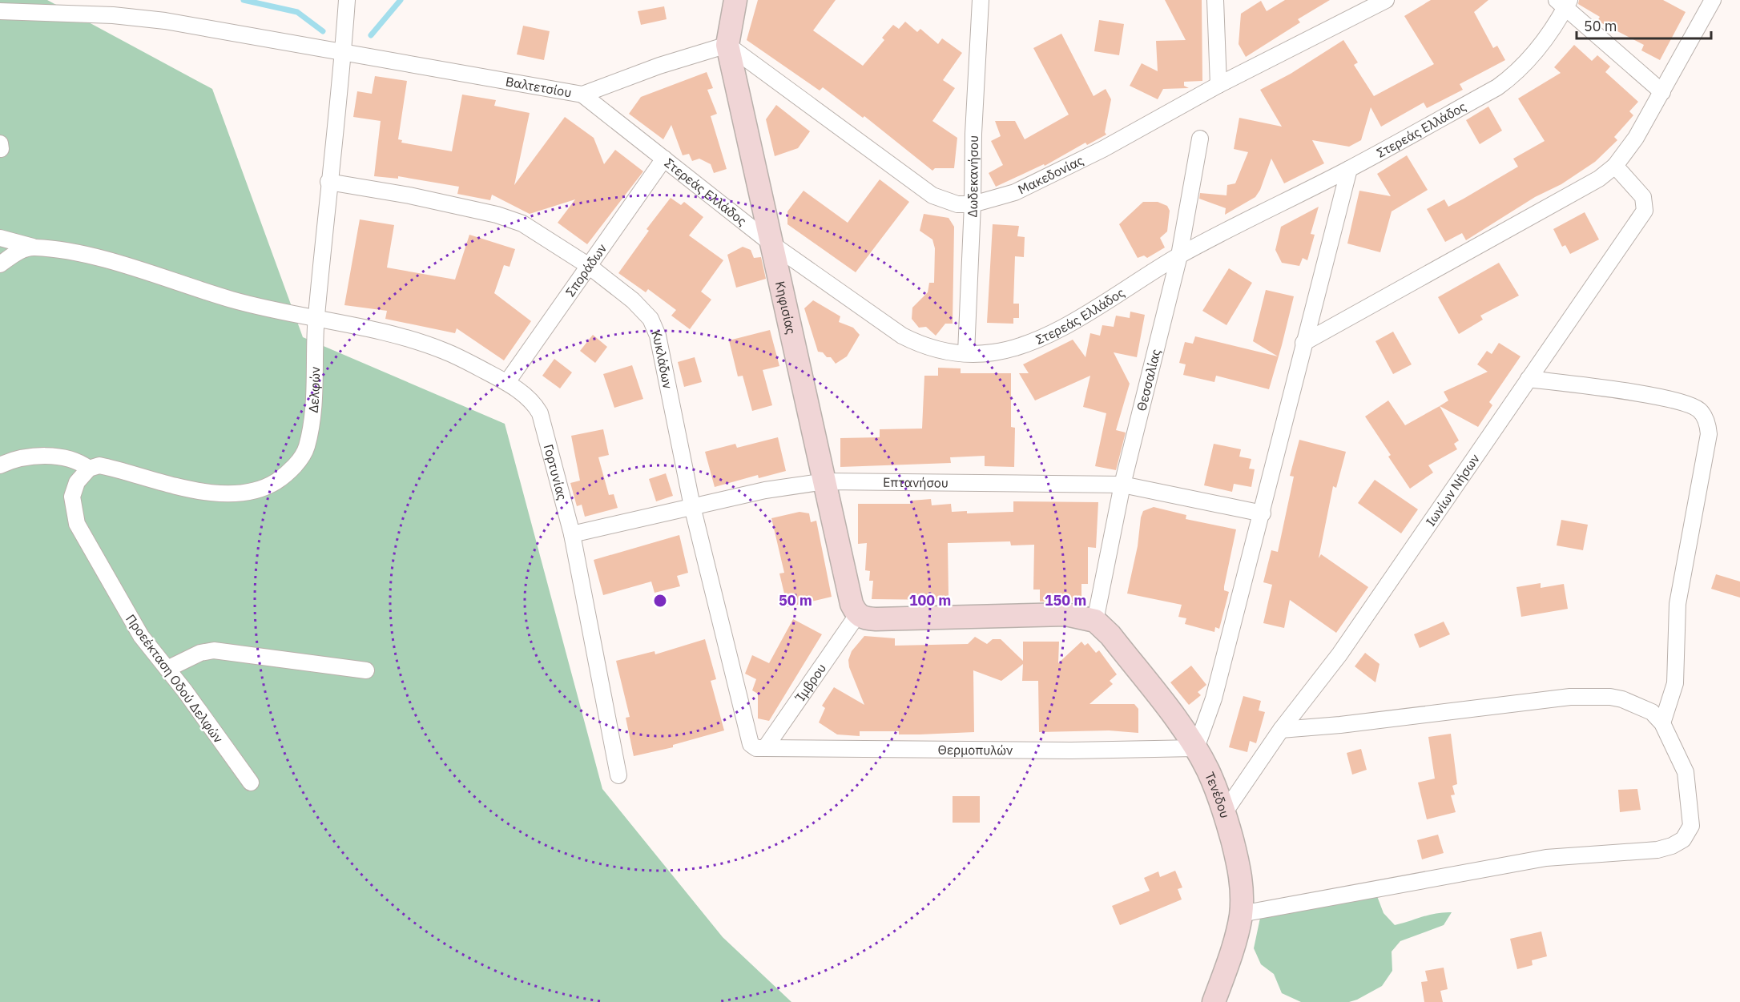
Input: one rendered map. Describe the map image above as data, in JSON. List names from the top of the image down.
{
  "streets": {
    "street": [
      "Βαλτετσίου",
      "Στερεάς Ελλάδος",
      "Μακεδονίας",
      "Δωδεκανήσου",
      "Σποράδων",
      "Κηφισίας",
      "Κυκλάδων",
      "Θεσσαλίας",
      "Δελφών",
      "Γορτυνίας",
      "Επτανήσου",
      "Ιωνίων Νήσων",
      "Προεέκταση Οδού Δελφών",
      "Ίμβρου",
      "Θερμοπυλών",
      "Τενέδου"
    ]
  },
  "crossings": [
    ["Βαλτετσίου", "Στερεάς Ελλάδος"],
    ["Βαλτετσίου", "Μακεδονίας"],
    ["Βαλτετσίου", "Κηφισίας"],
    ["Βαλτετσίου", "Δελφών"],
    ["Στερεάς Ελλάδος", "Δωδεκανήσου"],
    ["Στερεάς Ελλάδος", "Σποράδων"],
    ["Στερεάς Ελλάδος", "Κηφισίας"],
    ["Στερεάς Ελλάδος", "Θεσσαλίας"],
    ["Μακεδονίας", "Δωδεκανήσου"],
    ["Μακεδονίας", "Κηφισίας"],
    ["Σποράδων", "Κυκλάδων"],
    ["Σποράδων", "Γορτυνίας"],
    ["Κηφισίας", "Επτανήσου"],
    ["Κηφισίας", "Ίμβρου"],
    ["Κυκλάδων", "Δελφών"],
    ["Κυκλάδων", "Επτανήσου"],
    ["Κυκλάδων", "Ίμβρου"],
    ["Κυκλάδων", "Θερμοπυλών"],
    ["Θεσσαλίας", "Επτανήσου"],
    ["Θεσσαλίας", "Τενέδου"],
    ["Δελφών", "Γορτυνίας"],
    ["Δελφών", "Προεέκταση Οδού Δελφών"],
    ["Γορτυνίας", "Επτανήσου"],
    ["Ιωνίων Νήσων", "Τενέδου"],
    ["Ίμβρου", "Θερμοπυλών"],
    ["Θερμοπυλών", "Τενέδου"]
  ],
  "scale_bar": "50 m",
  "rings": ["50 m", "100 m", "150 m"]
}
